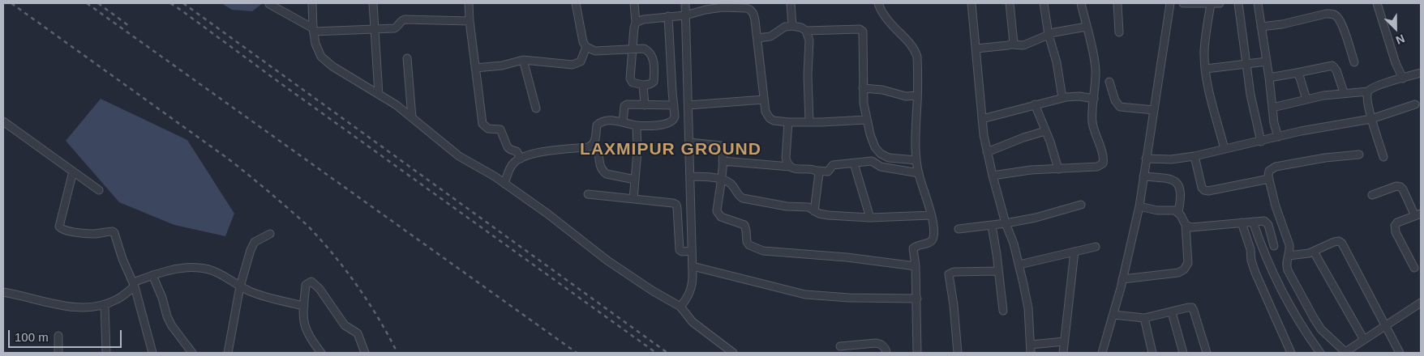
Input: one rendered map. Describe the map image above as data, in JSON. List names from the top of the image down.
{
  "districts": ["LAXMIPUR GROUND"],
  "scale_bar": "100 m",
  "north": "bottom right"
}
